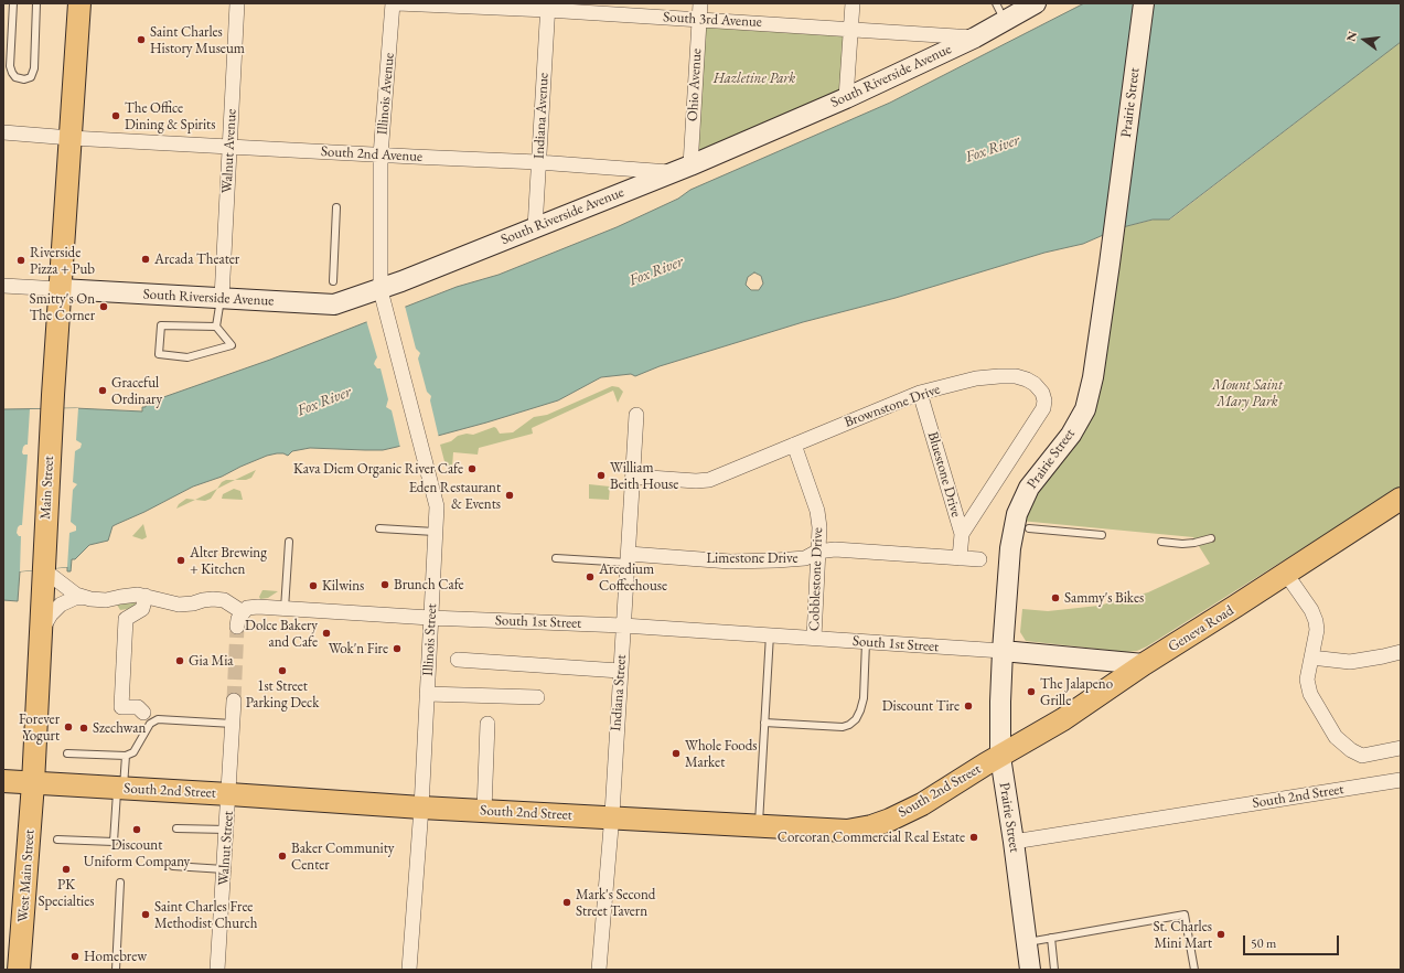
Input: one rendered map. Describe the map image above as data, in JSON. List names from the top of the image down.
{
  "streets": {
    "main road": [
      "Main Street",
      "Geneva Road",
      "South 2nd Street",
      "West Main Street"
    ],
    "street": [
      "South 3rd Avenue",
      "South Riverside Avenue",
      "Ohio Avenue",
      "Illinois Avenue",
      "Prairie Street",
      "Indiana Avenue",
      "Walnut Avenue",
      "South 2nd Avenue",
      "Brownstone Drive",
      "Bluestone Drive",
      "Limestone Drive",
      "Cobblestone Drive",
      "South 1st Street",
      "Illinois Street",
      "Indiana Street",
      "Walnut Street"
    ]
  },
  "crossings": [
    ["South 3rd Avenue", "South Riverside Avenue"],
    ["South 3rd Avenue", "Ohio Avenue"],
    ["South 3rd Avenue", "Indiana Avenue"],
    ["South Riverside Avenue", "Ohio Avenue"],
    ["South Riverside Avenue", "Illinois Avenue"],
    ["South Riverside Avenue", "Indiana Avenue"],
    ["South Riverside Avenue", "Walnut Avenue"],
    ["South Riverside Avenue", "South 2nd Avenue"],
    ["South Riverside Avenue", "Main Street"],
    ["Ohio Avenue", "South 2nd Avenue"],
    ["Illinois Avenue", "South 2nd Avenue"],
    ["Illinois Avenue", "Illinois Street"],
    ["Prairie Street", "South 1st Street"],
    ["Prairie Street", "Geneva Road"],
    ["Prairie Street", "South 2nd Street"],
    ["Indiana Avenue", "South 2nd Avenue"],
    ["Walnut Avenue", "South 2nd Avenue"],
    ["South 2nd Avenue", "Main Street"],
    ["Brownstone Drive", "Bluestone Drive"],
    ["Brownstone Drive", "Cobblestone Drive"],
    ["Brownstone Drive", "Indiana Street"],
    ["Bluestone Drive", "Limestone Drive"],
    ["Main Street", "West Main Street"],
    ["Limestone Drive", "Cobblestone Drive"],
    ["Limestone Drive", "Indiana Street"],
    ["Cobblestone Drive", "South 1st Street"],
    ["South 1st Street", "Illinois Street"],
    ["South 1st Street", "Indiana Street"],
    ["Geneva Road", "South 2nd Street"],
    ["Illinois Street", "South 2nd Street"],
    ["Indiana Street", "South 2nd Street"],
    ["South 2nd Street", "Walnut Street"],
    ["South 2nd Street", "West Main Street"]
  ],
  "water": ["Fox River"],
  "parks": ["Hazletine Park", "Mount Saint Mary Park"],
  "places": [
    "Saint Charles History Museum",
    "The Office Dining & Spirits",
    "Arcada Theater",
    "Riverside Pizza + Pub",
    "Smitty's On The Corner",
    "Graceful Ordinary",
    "Kava Diem Organic River Cafe",
    "William Beith House",
    "Eden Restaurant & Events",
    "Alter Brewing + Kitchen",
    "Arcedium Coffeehouse",
    "Brunch Cafe",
    "Kilwins",
    "Sammy's Bikes",
    "Dolce Bakery and Cafe",
    "Wok'n Fire",
    "Gia Mia",
    "1st Street Parking Deck",
    "The Jalapeno Grille",
    "Discount Tire",
    "Forever Yogurt",
    "Szechwan",
    "Whole Foods Market",
    "Discount Uniform Company",
    "Corcoran Commercial Real Estate",
    "Baker Community Center",
    "PK Specialties",
    "Mark's Second Street Tavern",
    "Saint Charles Free Methodist Church",
    "St. Charles Mini Mart",
    "Homebrew"
  ],
  "scale_bar": "50 m",
  "north": "left"
}
